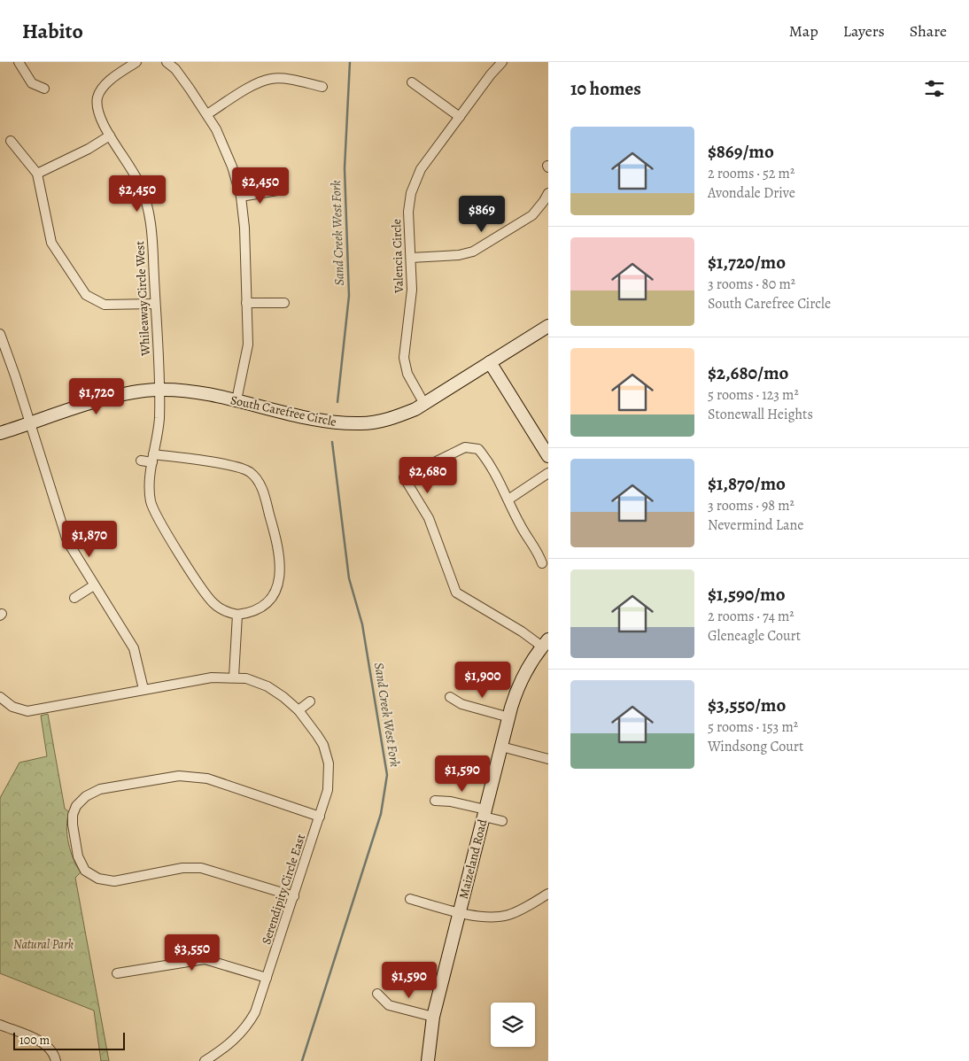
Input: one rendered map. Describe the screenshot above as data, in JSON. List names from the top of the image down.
{
  "streets": {
    "main road": ["South Carefree Circle", "Maizeland Road"],
    "street": ["Valencia Circle", "Whileaway Circle West", "Serendipity Circle East"]
  },
  "crossings": [
    ["Valencia Circle", "South Carefree Circle"],
    ["Whileaway Circle West", "South Carefree Circle"]
  ],
  "water": ["Sand Creek West Fork"],
  "parks": ["Natural Park"],
  "scale_bar": "100 m",
  "page": {
    "header": "Habito",
    "nav": ["Map", "Layers", "Share"],
    "heading": "10 homes",
    "list": [
      {
        "name": "$869/mo",
        "note": "2 rooms · 52 m² · Avondale Drive"
      },
      {
        "name": "$1,720/mo",
        "note": "3 rooms · 80 m² · South Carefree Circle"
      },
      {
        "name": "$2,680/mo",
        "note": "5 rooms · 123 m² · Stonewall Heights"
      },
      {
        "name": "$1,870/mo",
        "note": "3 rooms · 98 m² · Nevermind Lane"
      },
      {
        "name": "$1,590/mo",
        "note": "2 rooms · 74 m² · Gleneagle Court"
      },
      {
        "name": "$3,550/mo",
        "note": "5 rooms · 153 m² · Windsong Court"
      }
    ],
    "price": [
      "$2,450",
      "$2,450",
      "$869",
      "$1,720",
      "$2,680",
      "$1,870",
      "$1,900",
      "$1,590",
      "$3,550",
      "$1,590"
    ],
    "scale": "100 m"
  }
}
